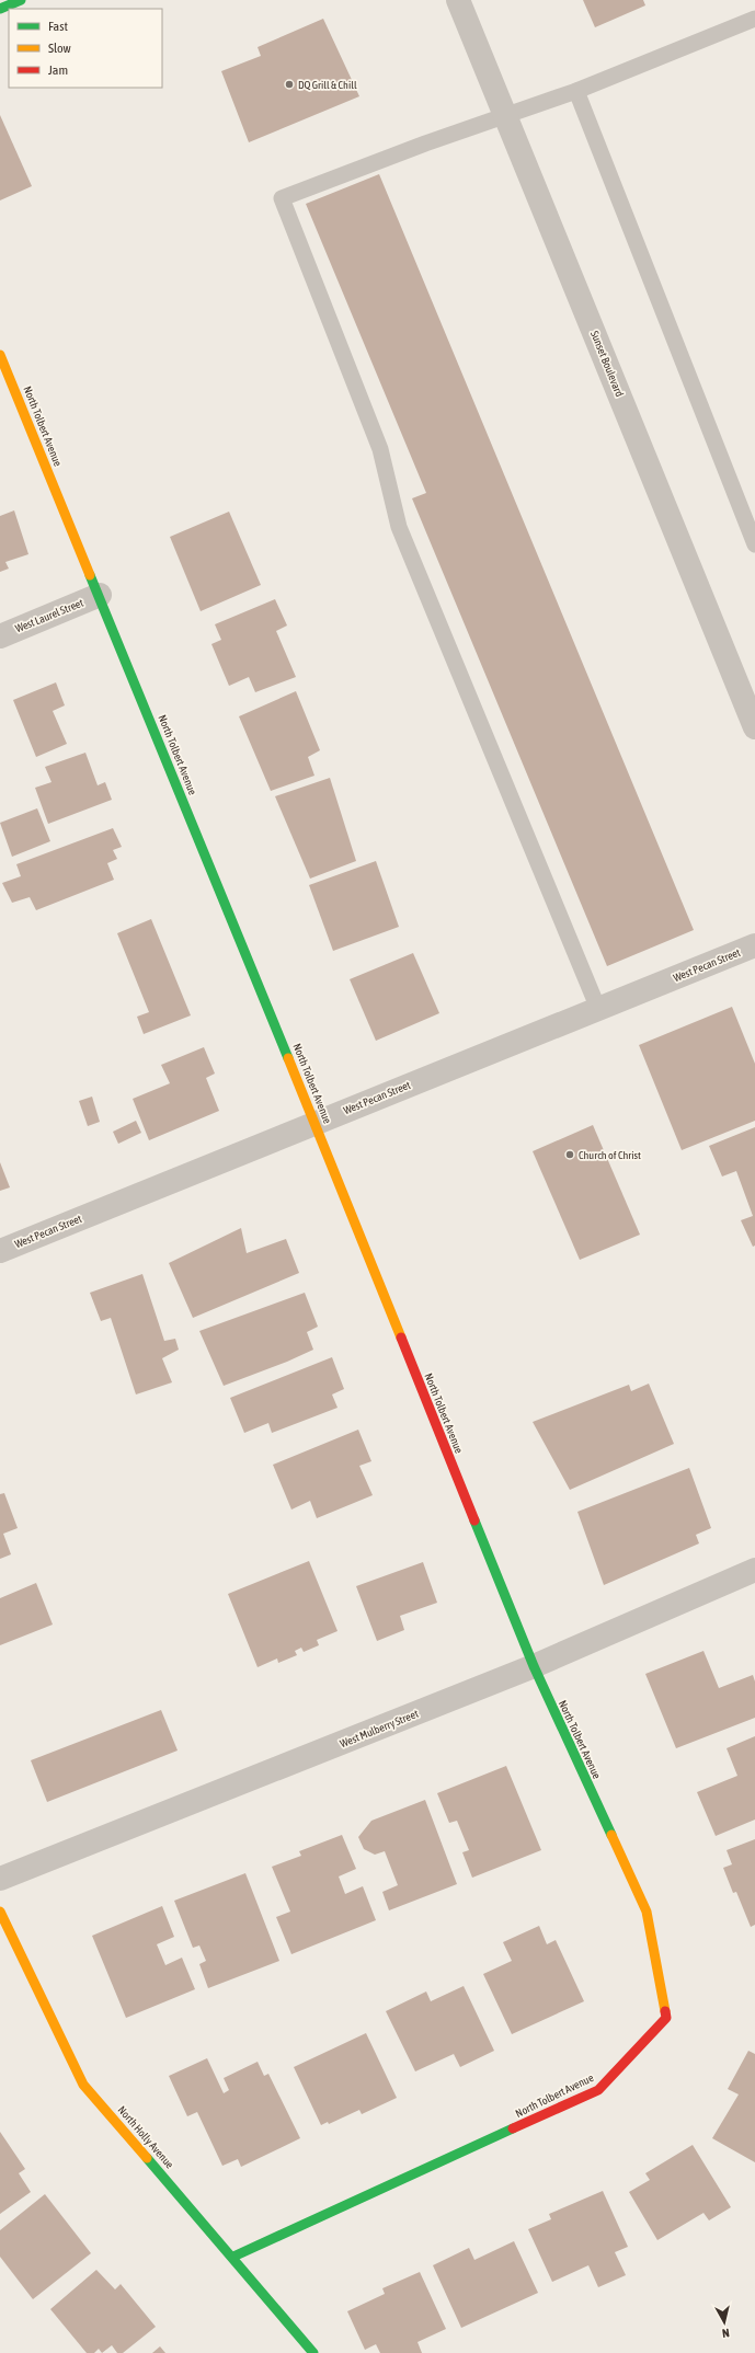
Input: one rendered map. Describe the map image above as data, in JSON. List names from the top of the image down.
{
  "streets": {
    "street": [
      "Sunset Boulevard",
      "North Tolbert Avenue",
      "West Laurel Street",
      "West Pecan Street",
      "West Mulberry Street",
      "North Holly Avenue"
    ]
  },
  "crossings": [
    ["North Tolbert Avenue", "West Laurel Street"],
    ["North Tolbert Avenue", "West Pecan Street"],
    ["North Tolbert Avenue", "West Mulberry Street"],
    ["North Tolbert Avenue", "North Holly Avenue"]
  ],
  "places": ["DQ Grill & Chill", "Church of Christ"],
  "legend": ["Fast", "Slow", "Jam"],
  "north": "bottom"
}
